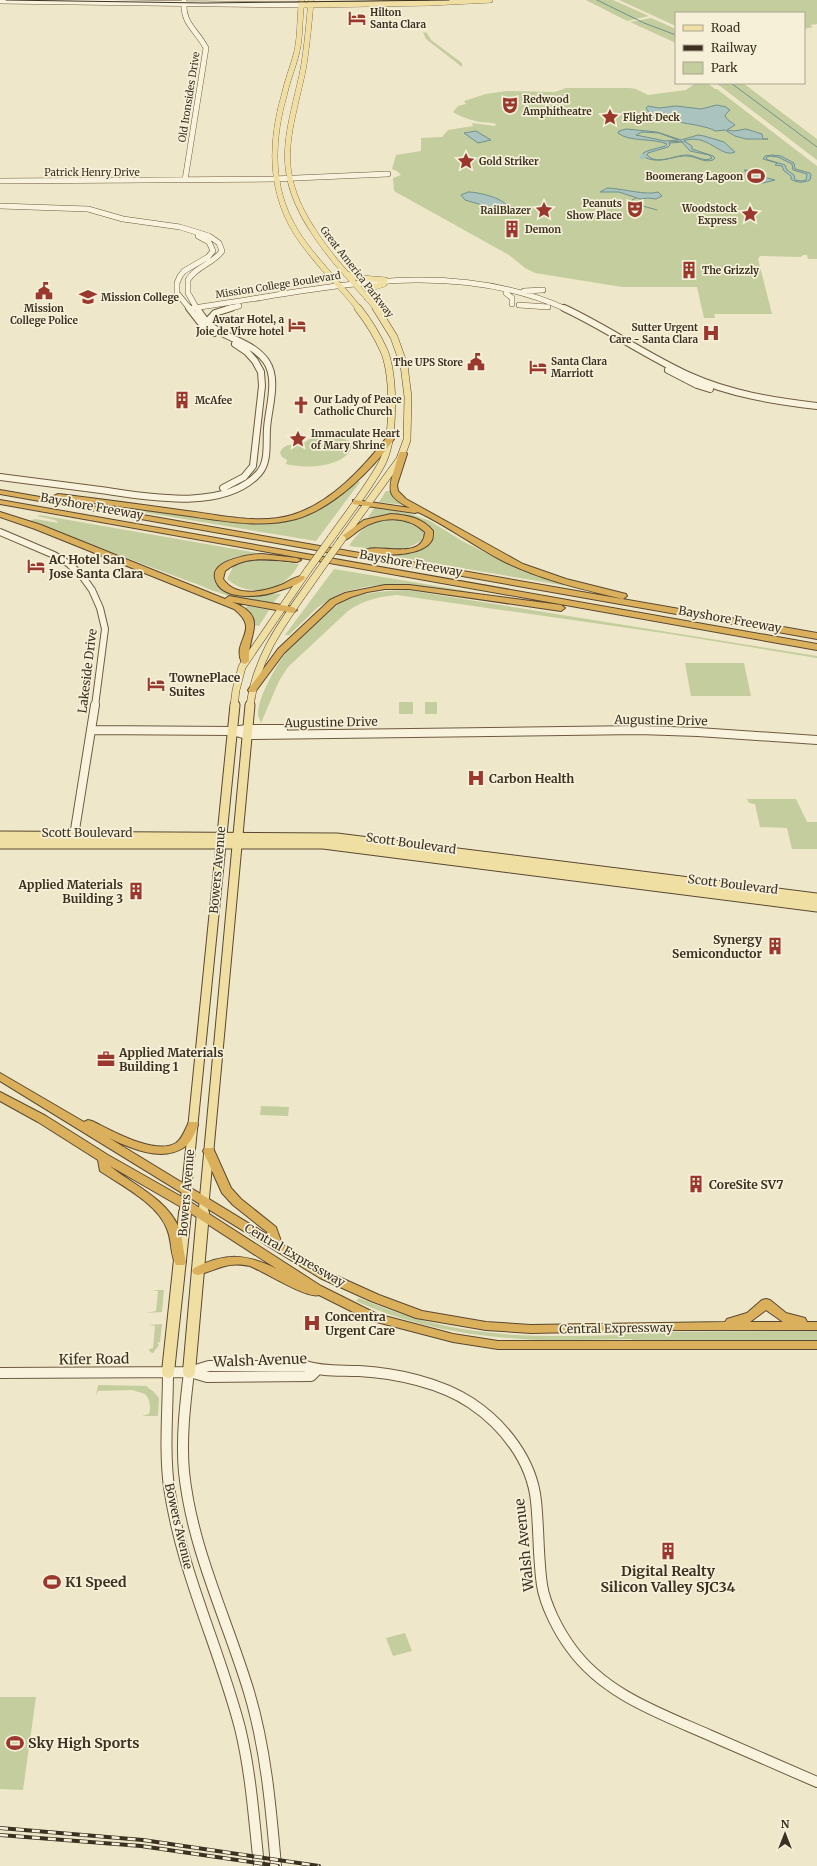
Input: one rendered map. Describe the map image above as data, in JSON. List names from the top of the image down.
{
  "streets": {
    "highway": ["Bayshore Freeway", "Central Expressway"],
    "main road": ["Great America Parkway", "Scott Boulevard", "Bowers Avenue"],
    "street": [
      "Old Ironsides Drive",
      "Patrick Henry Drive",
      "Mission College Boulevard",
      "Lakeside Drive",
      "Augustine Drive",
      "Kifer Road",
      "Walsh Avenue"
    ]
  },
  "crossings": [
    ["Old Ironsides Drive", "Patrick Henry Drive"],
    ["Patrick Henry Drive", "Great America Parkway"],
    ["Great America Parkway", "Mission College Boulevard"],
    ["Great America Parkway", "Bowers Avenue"],
    ["Lakeside Drive", "Augustine Drive"],
    ["Lakeside Drive", "Scott Boulevard"],
    ["Augustine Drive", "Bowers Avenue"],
    ["Scott Boulevard", "Bowers Avenue"],
    ["Bowers Avenue", "Central Expressway"],
    ["Bowers Avenue", "Kifer Road"],
    ["Bowers Avenue", "Walsh Avenue"],
    ["Kifer Road", "Walsh Avenue"]
  ],
  "places": {
    "hotel": [
      "Hilton Santa Clara",
      "Avatar Hotel, a Joie de Vivre hotel",
      "Santa Clara Marriott",
      "AC Hotel San Jose Santa Clara",
      "TownePlace Suites"
    ],
    "theatre": ["Redwood Amphitheatre", "Peanuts Show Place"],
    "place": [
      "Flight Deck",
      "Gold Striker",
      "RailBlazer",
      "Woodstock Express",
      "Immaculate Heart of Mary Shrine"
    ],
    "sports": ["Boomerang Lagoon", "K1 Speed", "Sky High Sports"],
    "building": [
      "Demon",
      "The Grizzly",
      "McAfee",
      "Applied Materials Building 3",
      "Synergy Semiconductor",
      "CoreSite SV7",
      "Digital Realty Silicon Valley SJC34"
    ],
    "public building": ["Mission College Police", "The UPS Store"],
    "school or university": ["Mission College"],
    "hospital": ["Sutter Urgent Care - Santa Clara", "Carbon Health", "Concentra Urgent Care"],
    "church": ["Our Lady of Peace Catholic Church"],
    "office": ["Applied Materials Building 1"]
  },
  "legend": ["Road", "Railway", "Park"],
  "north": "top"
}
